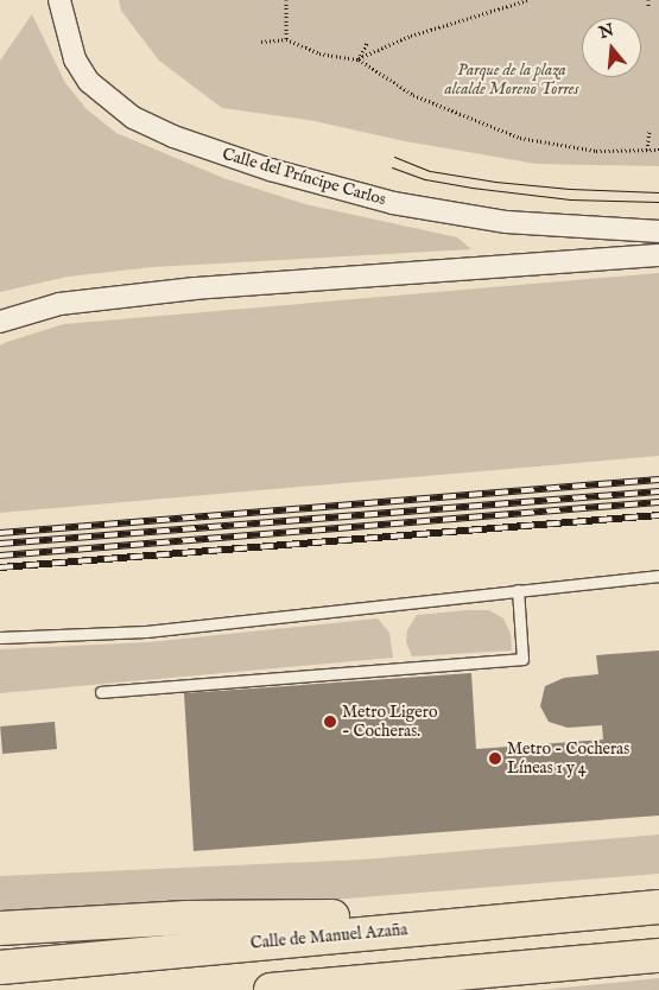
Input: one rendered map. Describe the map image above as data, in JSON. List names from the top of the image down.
{
  "streets": {
    "highway": ["Calle de Manuel Azaña"],
    "street": ["Calle del Príncipe Carlos"]
  },
  "parks": ["Parque de la plaza alcalde Moreno Torres"],
  "places": ["Metro Ligero - Cocheras.", "Metro - Cocheras Líneas 1 y 4"],
  "north": "top"
}
